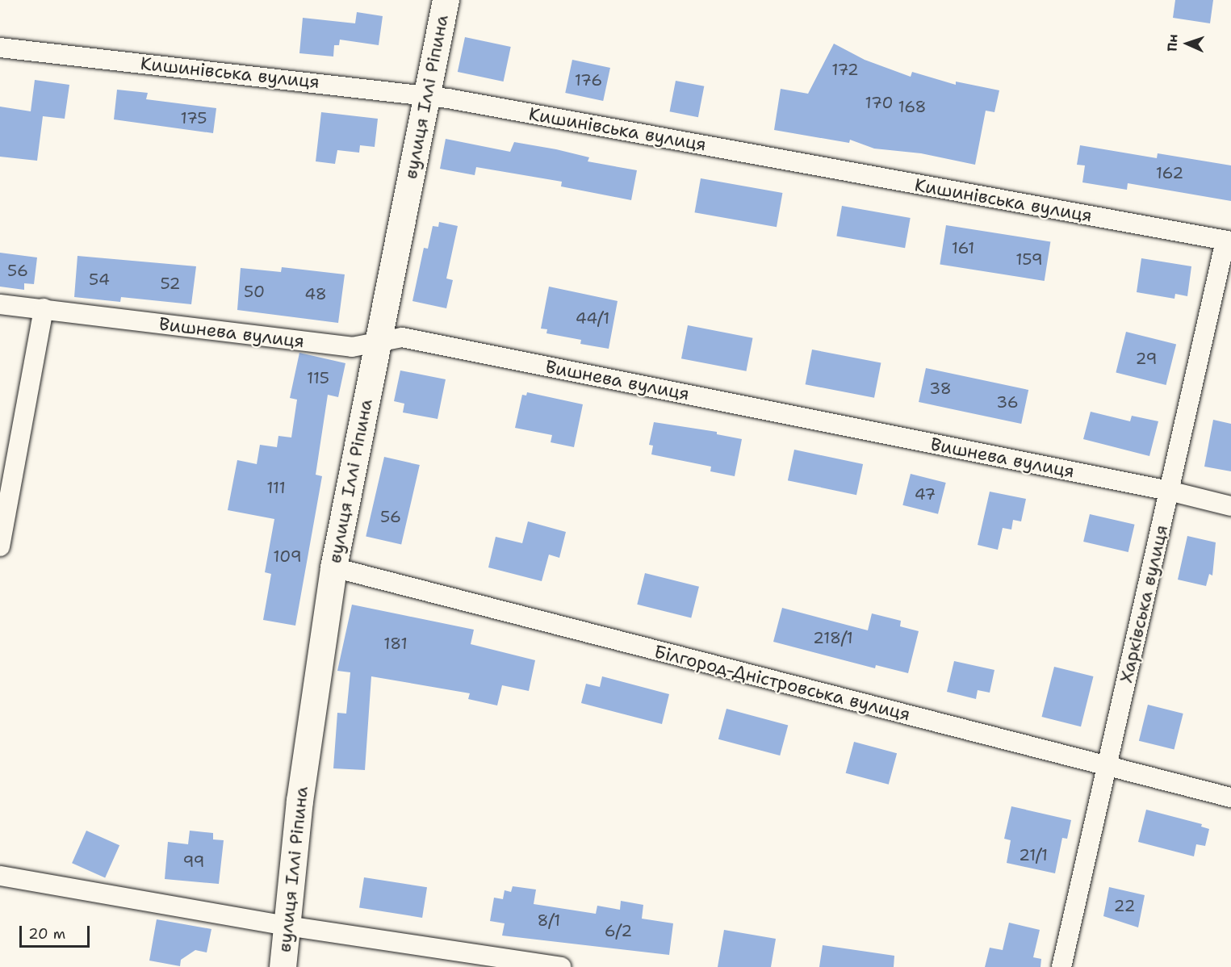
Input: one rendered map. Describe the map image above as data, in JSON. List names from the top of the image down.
{
  "streets": {
    "street": [
      "Кишинівська вулиця",
      "вулиця Іллі Ріпина",
      "Вишнева вулиця",
      "Харківська вулиця",
      "Білгород-Дністровська вулиця"
    ]
  },
  "crossings": [
    ["Кишинівська вулиця", "вулиця Іллі Ріпина"],
    ["Кишинівська вулиця", "Харківська вулиця"],
    ["вулиця Іллі Ріпина", "Вишнева вулиця"],
    ["вулиця Іллі Ріпина", "Білгород-Дністровська вулиця"],
    ["Вишнева вулиця", "Харківська вулиця"],
    ["Харківська вулиця", "Білгород-Дністровська вулиця"]
  ],
  "house_numbers": [
    "172",
    "176",
    "170",
    "168",
    "175",
    "162",
    "161",
    "159",
    "56",
    "54",
    "52",
    "50",
    "48",
    "44/1",
    "29",
    "115",
    "38",
    "36",
    "111",
    "47",
    "56",
    "109",
    "218/1",
    "181",
    "21/1",
    "99",
    "22",
    "8/1",
    "6/2"
  ],
  "scale_bar": "20 m",
  "north": "left"
}
